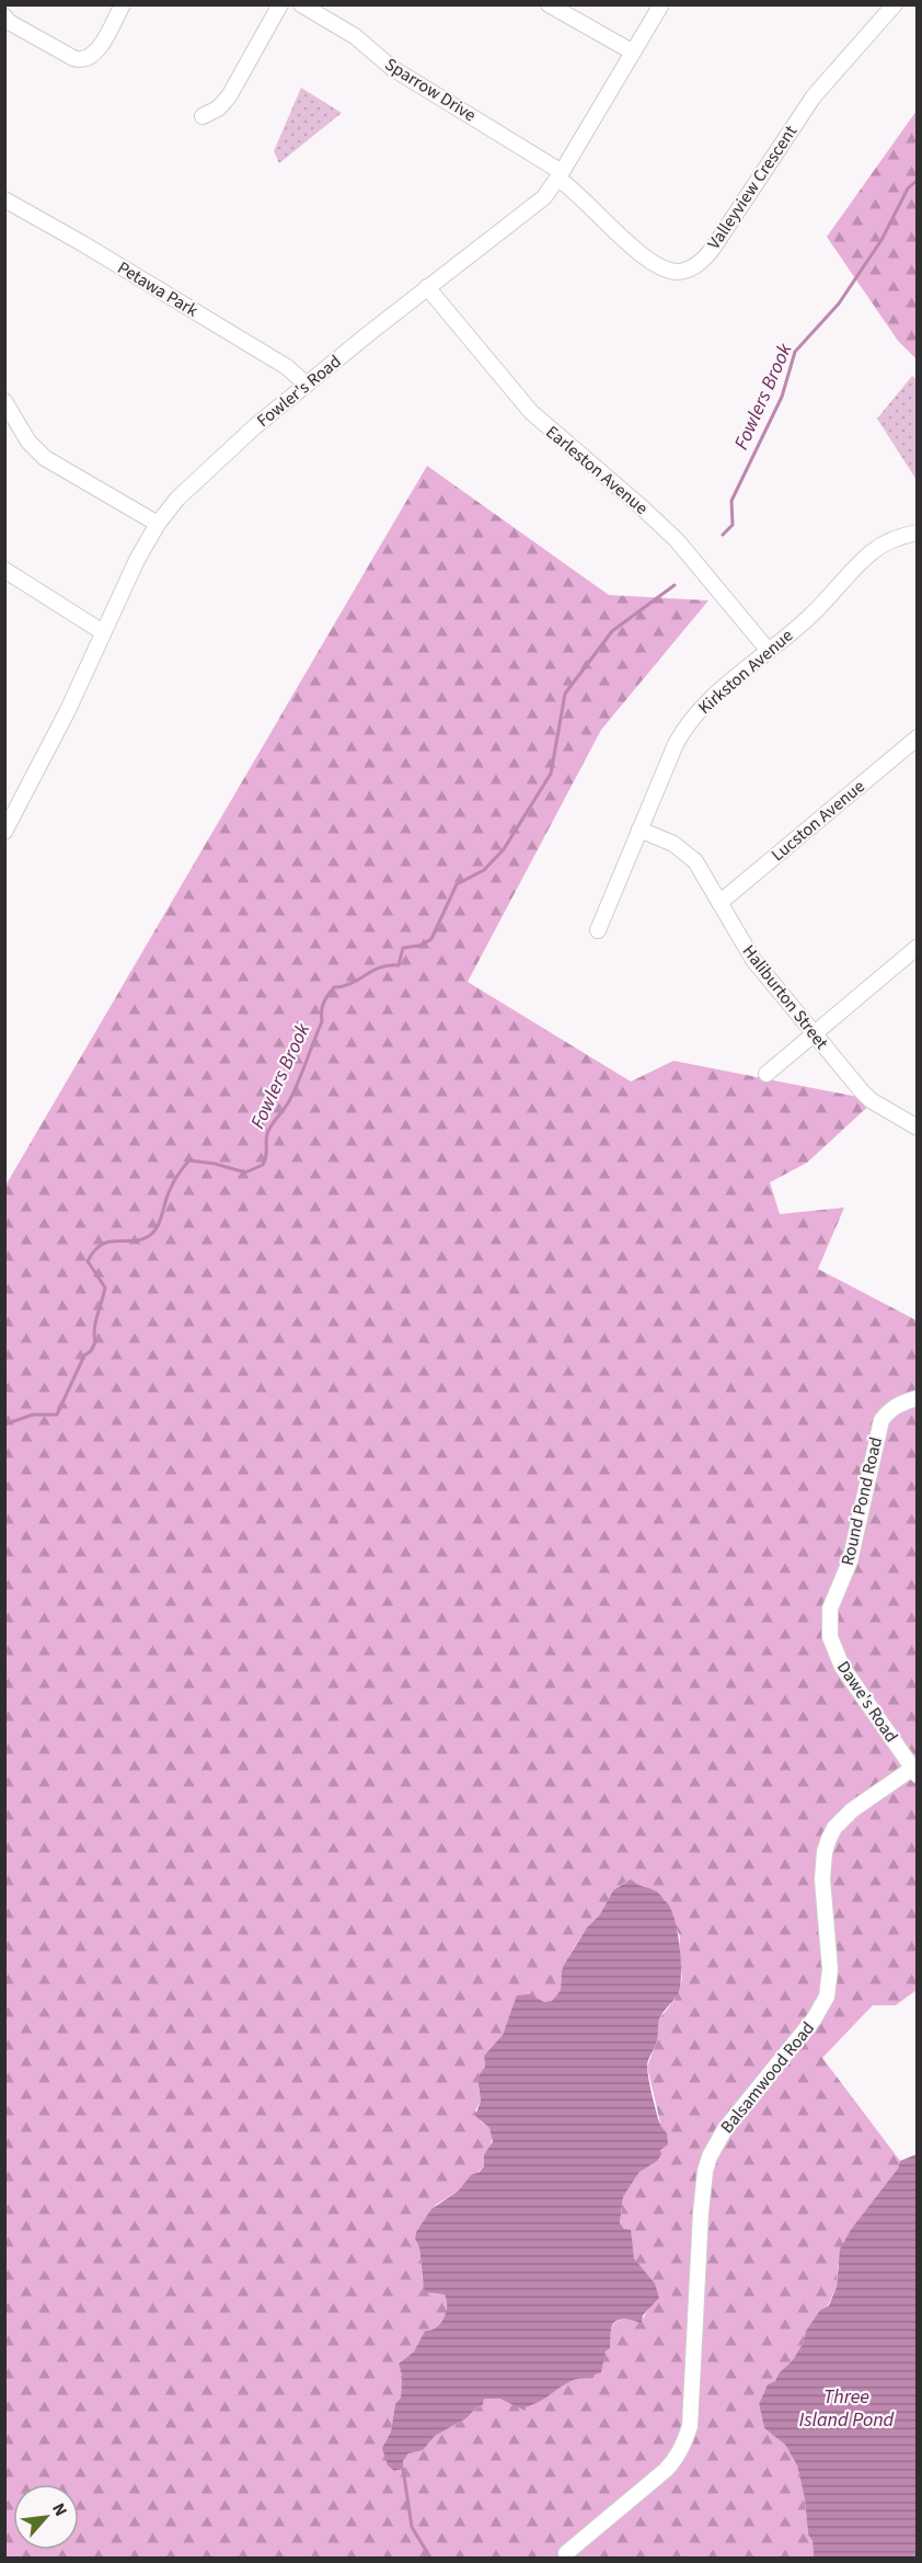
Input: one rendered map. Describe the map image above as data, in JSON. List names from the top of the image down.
{
  "streets": {
    "street": [
      "Sparrow Drive",
      "Valleyview Crescent",
      "Petawa Park",
      "Fowler's Road",
      "Earleston Avenue",
      "Kirkston Avenue",
      "Lucston Avenue",
      "Haliburton Street",
      "Round Pond Road",
      "Dawe's Road",
      "Balsamwood Road"
    ]
  },
  "crossings": [
    ["Sparrow Drive", "Valleyview Crescent"],
    ["Sparrow Drive", "Fowler's Road"],
    ["Valleyview Crescent", "Fowler's Road"],
    ["Petawa Park", "Fowler's Road"],
    ["Fowler's Road", "Earleston Avenue"],
    ["Earleston Avenue", "Kirkston Avenue"],
    ["Kirkston Avenue", "Haliburton Street"],
    ["Lucston Avenue", "Haliburton Street"],
    ["Round Pond Road", "Dawe's Road"],
    ["Dawe's Road", "Balsamwood Road"]
  ],
  "water": ["Fowlers Brook", "Three Island Pond"],
  "north": "top right"
}
